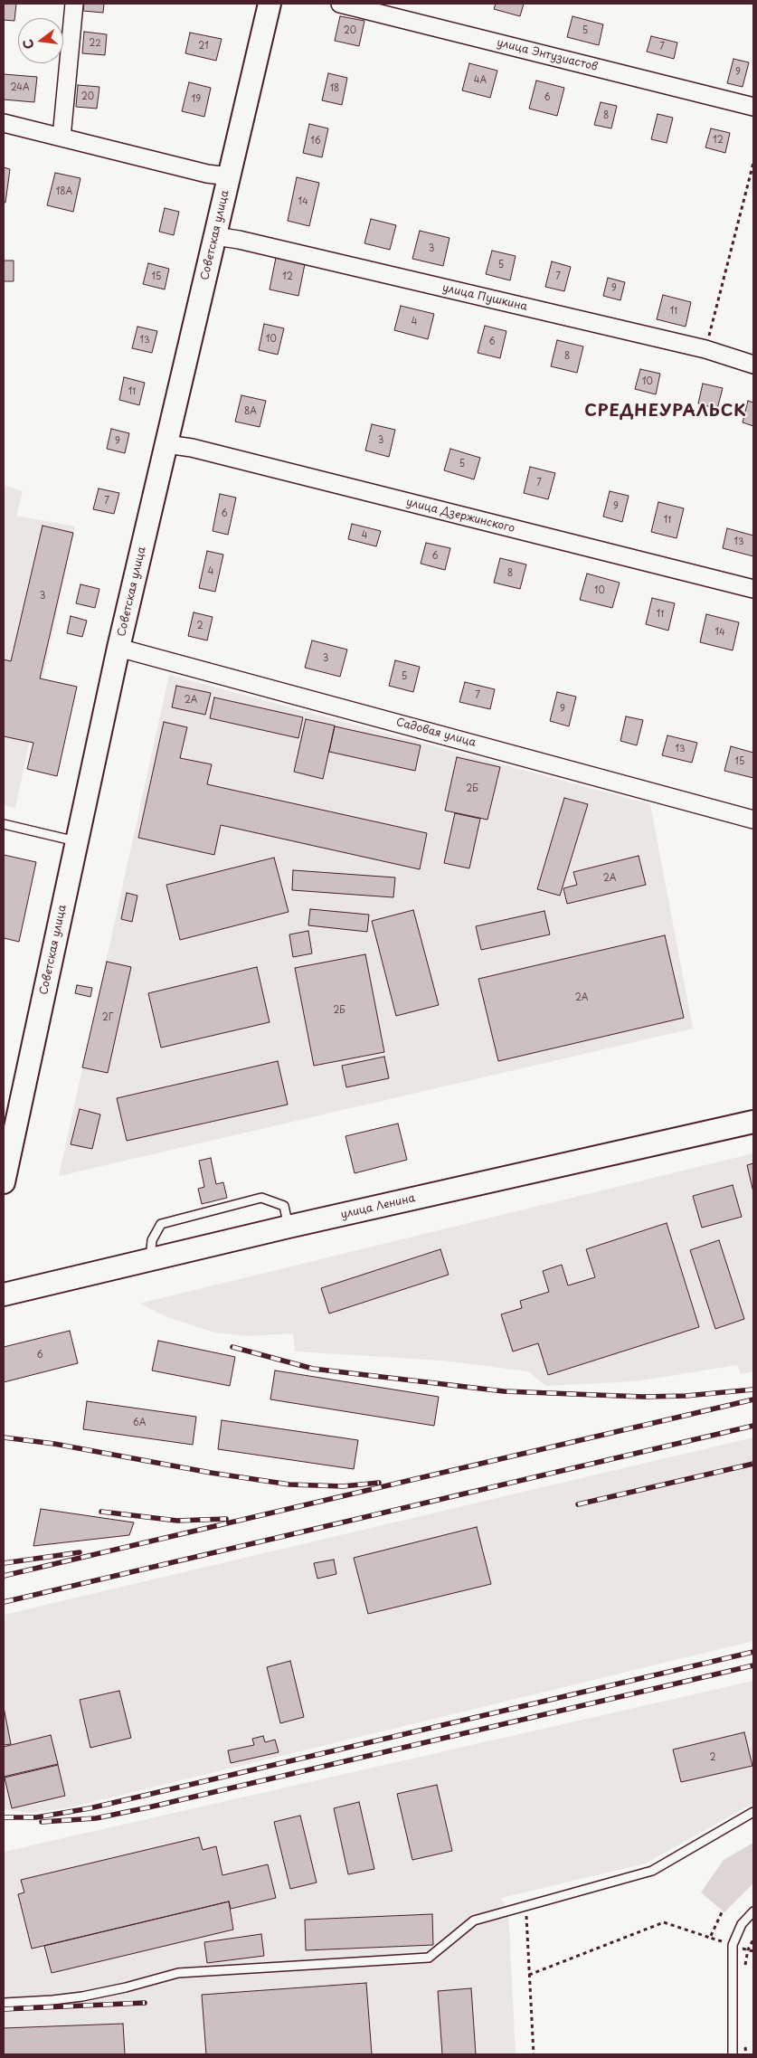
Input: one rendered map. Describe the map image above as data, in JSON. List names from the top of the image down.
{
  "streets": {
    "street": [
      "улица Энтузиастов",
      "Советская улица",
      "улица Пушкина",
      "улица Дзержинского",
      "Садовая улица",
      "улица Ленина"
    ]
  },
  "crossings": [
    ["Советская улица", "улица Пушкина"],
    ["Советская улица", "улица Дзержинского"],
    ["Советская улица", "Садовая улица"]
  ],
  "districts": ["СРЕДНЕУРАЛЬСК"],
  "house_numbers": [
    "20",
    "5",
    "22",
    "21",
    "7",
    "9",
    "4А",
    "24А",
    "18",
    "20",
    "6",
    "19",
    "8",
    "12",
    "16",
    "18А",
    "14",
    "3",
    "5",
    "15",
    "12",
    "7",
    "9",
    "11",
    "4",
    "10",
    "13",
    "6",
    "8",
    "10",
    "11",
    "8А",
    "3",
    "9",
    "5",
    "7",
    "7",
    "9",
    "6",
    "11",
    "4",
    "13",
    "6",
    "4",
    "8",
    "10",
    "3",
    "11",
    "2",
    "14",
    "3",
    "5",
    "7",
    "2А",
    "9",
    "13",
    "15",
    "2Б",
    "2А",
    "2А",
    "2Б",
    "2Г",
    "6",
    "6А",
    "2"
  ],
  "north": "left"
}
